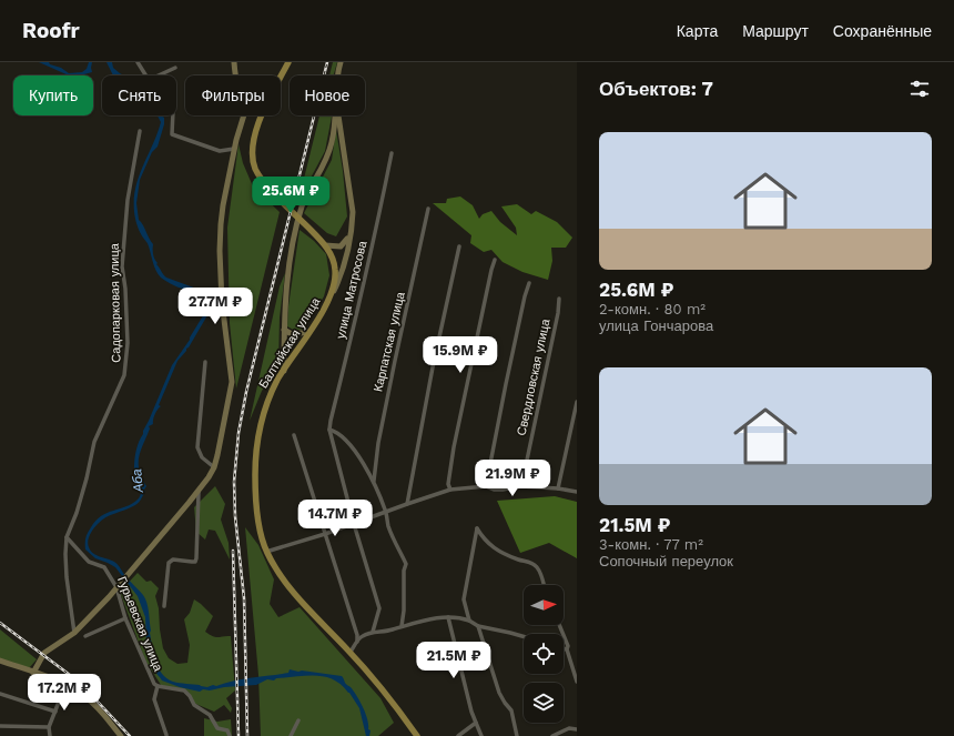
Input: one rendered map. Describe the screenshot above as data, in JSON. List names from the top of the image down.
{
  "streets": {
    "main road": ["Балтийская улица"],
    "street": [
      "улица Матросова",
      "Садопарковая улица",
      "Карпатская улица",
      "Свердловская улица",
      "Гурьевская улица"
    ]
  },
  "crossings": [
    ["улица Матросова", "Карпатская улица"],
    ["Садопарковая улица", "Гурьевская улица"]
  ],
  "water": ["Аба"],
  "north": "right",
  "page": {
    "header": "Roofr",
    "nav": ["Карта", "Маршрут", "Сохранённые"],
    "heading": "Объектов: 7",
    "chip": [
      "Купить",
      "Снять",
      "Фильтры",
      "Новое"
    ],
    "list": [
      {
        "name": "25.6M ₽",
        "note": "2-комн. · 80 m² · улица Гончарова"
      },
      {
        "name": "21.5M ₽",
        "note": "3-комн. · 77 m² · Сопочный переулок"
      }
    ],
    "price": [
      "25.6M ₽",
      "27.7M ₽",
      "15.9M ₽",
      "21.9M ₽",
      "14.7M ₽",
      "21.5M ₽",
      "17.2M ₽"
    ]
  }
}
